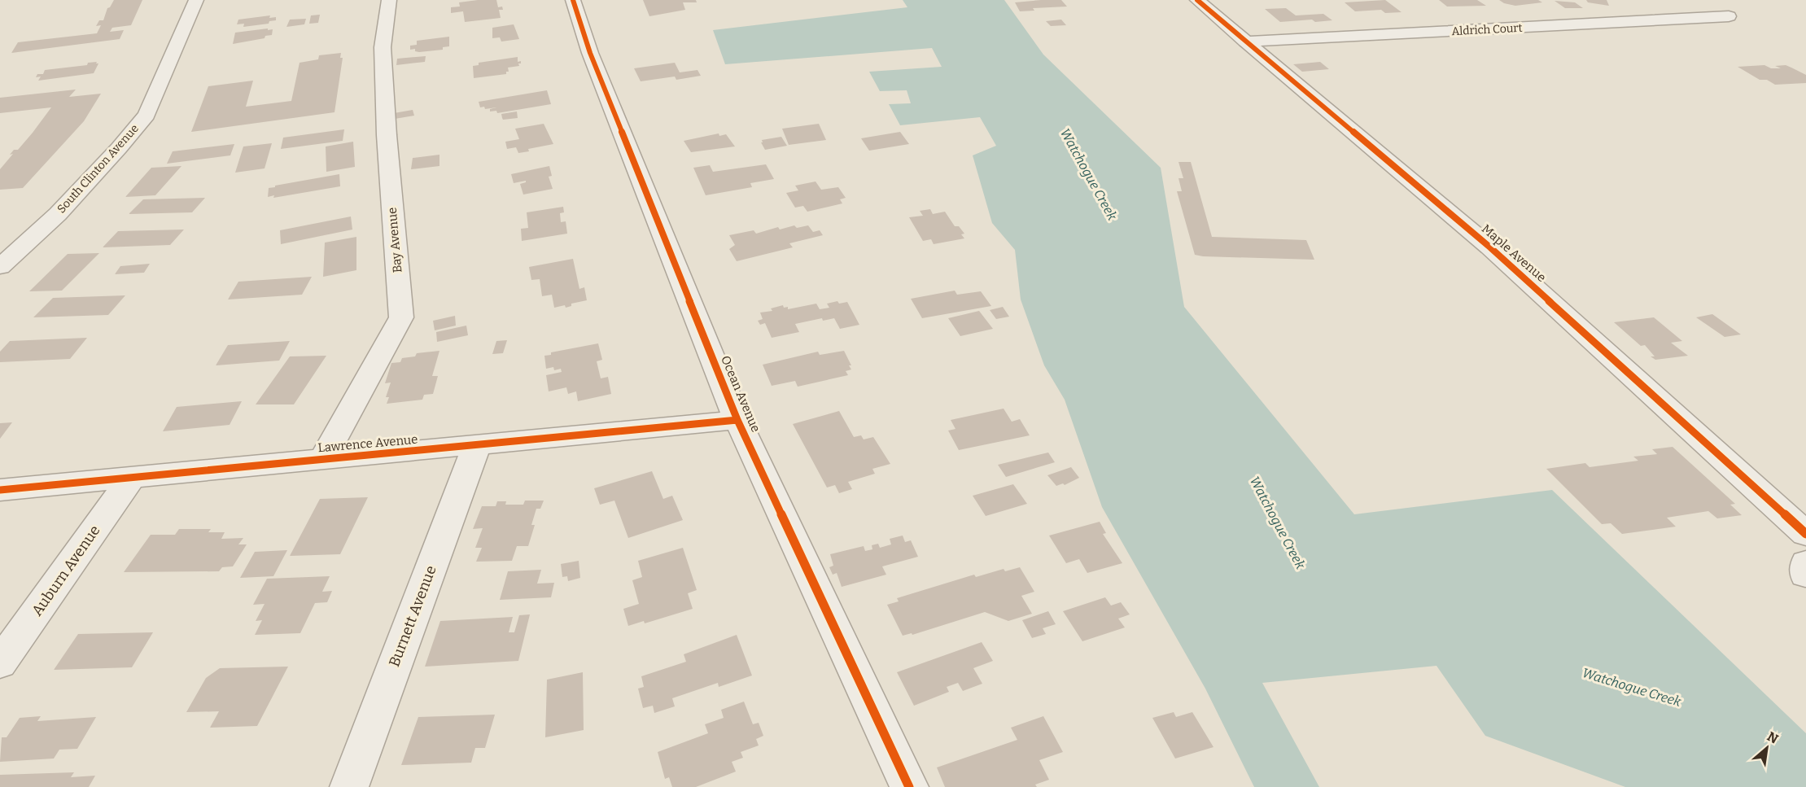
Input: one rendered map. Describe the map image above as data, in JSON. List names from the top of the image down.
{
  "streets": {
    "street": [
      "Aldrich Court",
      "South Clinton Avenue",
      "Bay Avenue",
      "Maple Avenue",
      "Ocean Avenue",
      "Lawrence Avenue",
      "Auburn Avenue",
      "Burnett Avenue"
    ]
  },
  "crossings": [
    ["Aldrich Court", "Maple Avenue"],
    ["Bay Avenue", "Lawrence Avenue"],
    ["Ocean Avenue", "Lawrence Avenue"],
    ["Lawrence Avenue", "Auburn Avenue"],
    ["Lawrence Avenue", "Burnett Avenue"]
  ],
  "water": ["Watchogue Creek"],
  "north": "top right"
}
